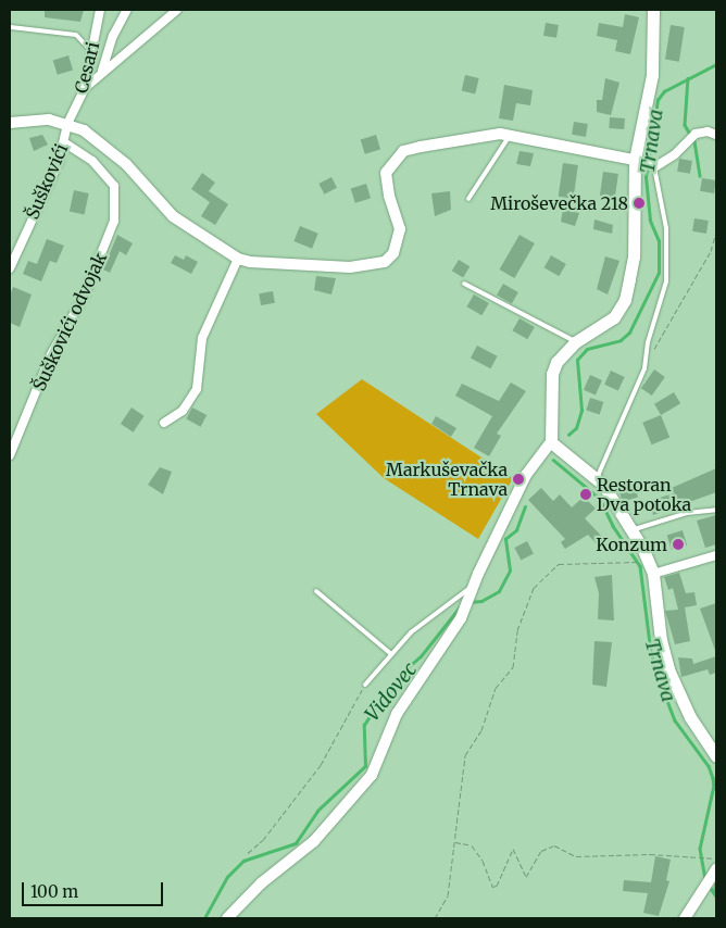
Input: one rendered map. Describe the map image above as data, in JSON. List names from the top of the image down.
{
  "streets": {
    "street": ["Cesari", "Šuškovići", "Šuškovići odvojak"]
  },
  "crossings": [
    ["Cesari", "Šuškovići"],
    ["Šuškovići", "Šuškovići odvojak"]
  ],
  "water": ["Trnava", "Vidovec"],
  "places": [
    "Miroševečka 218",
    "Markuševačka Trnava",
    "Restoran Dva potoka",
    "Konzum"
  ],
  "scale_bar": "100 m"
}
